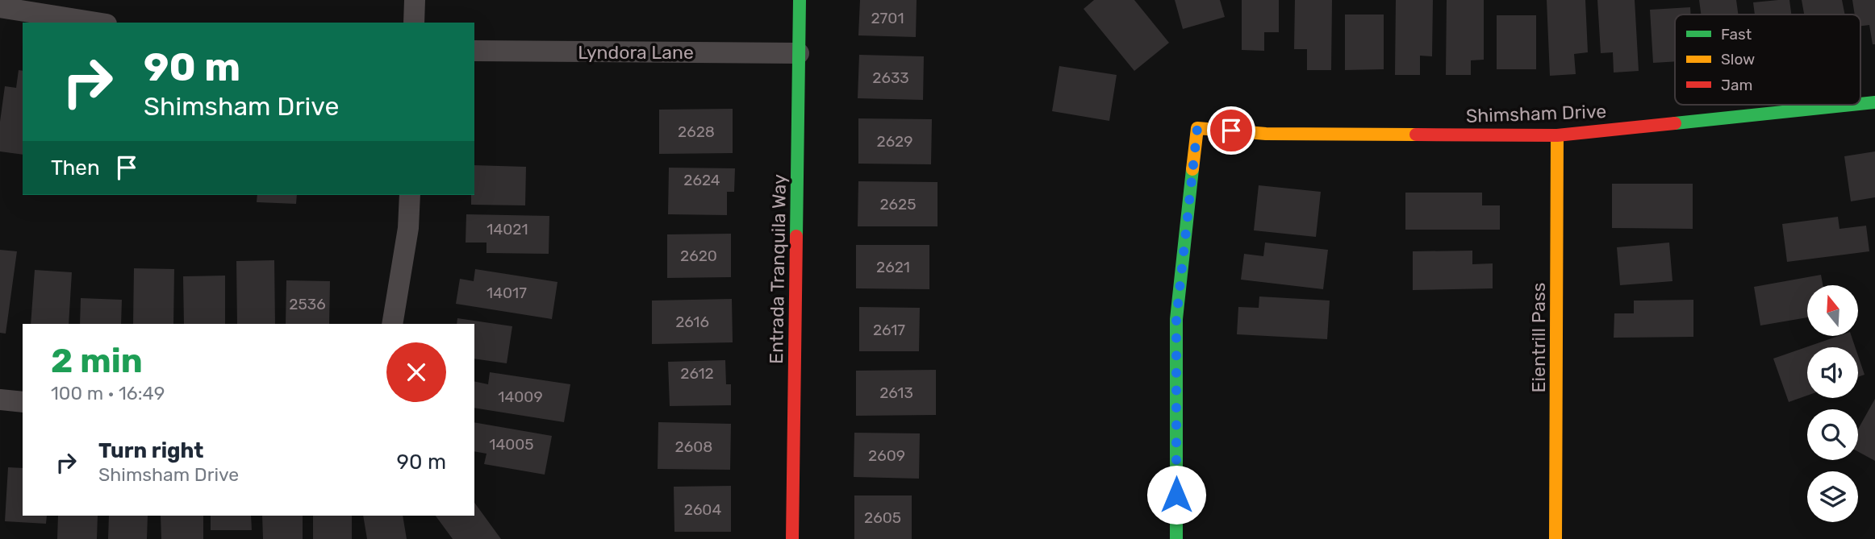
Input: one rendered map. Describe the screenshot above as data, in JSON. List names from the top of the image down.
{
  "streets": {
    "street": [
      "Lyndora Lane",
      "Shimsham Drive",
      "Entrada Tranquila Way",
      "Eientrill Pass"
    ]
  },
  "crossings": [
    ["Lyndora Lane", "Entrada Tranquila Way"],
    ["Shimsham Drive", "Eientrill Pass"]
  ],
  "house_numbers": [
    "2701",
    "2633",
    "2628",
    "2629",
    "2624",
    "2625",
    "14021",
    "2620",
    "2621",
    "14017",
    "2536",
    "2616",
    "2617",
    "2612",
    "2613",
    "14009",
    "14005",
    "2608",
    "2609",
    "2604",
    "2605"
  ],
  "legend": ["Fast", "Slow", "Jam"],
  "north": "top",
  "page": {
    "turn": ["90 m", "Shimsham Drive"],
    "then": "Then",
    "heading": ["2 min", "100 m · 16:49"],
    "list": [
      {
        "name": "Turn right",
        "note": "Shimsham Drive",
        "value": "90 m"
      }
    ]
  }
}
